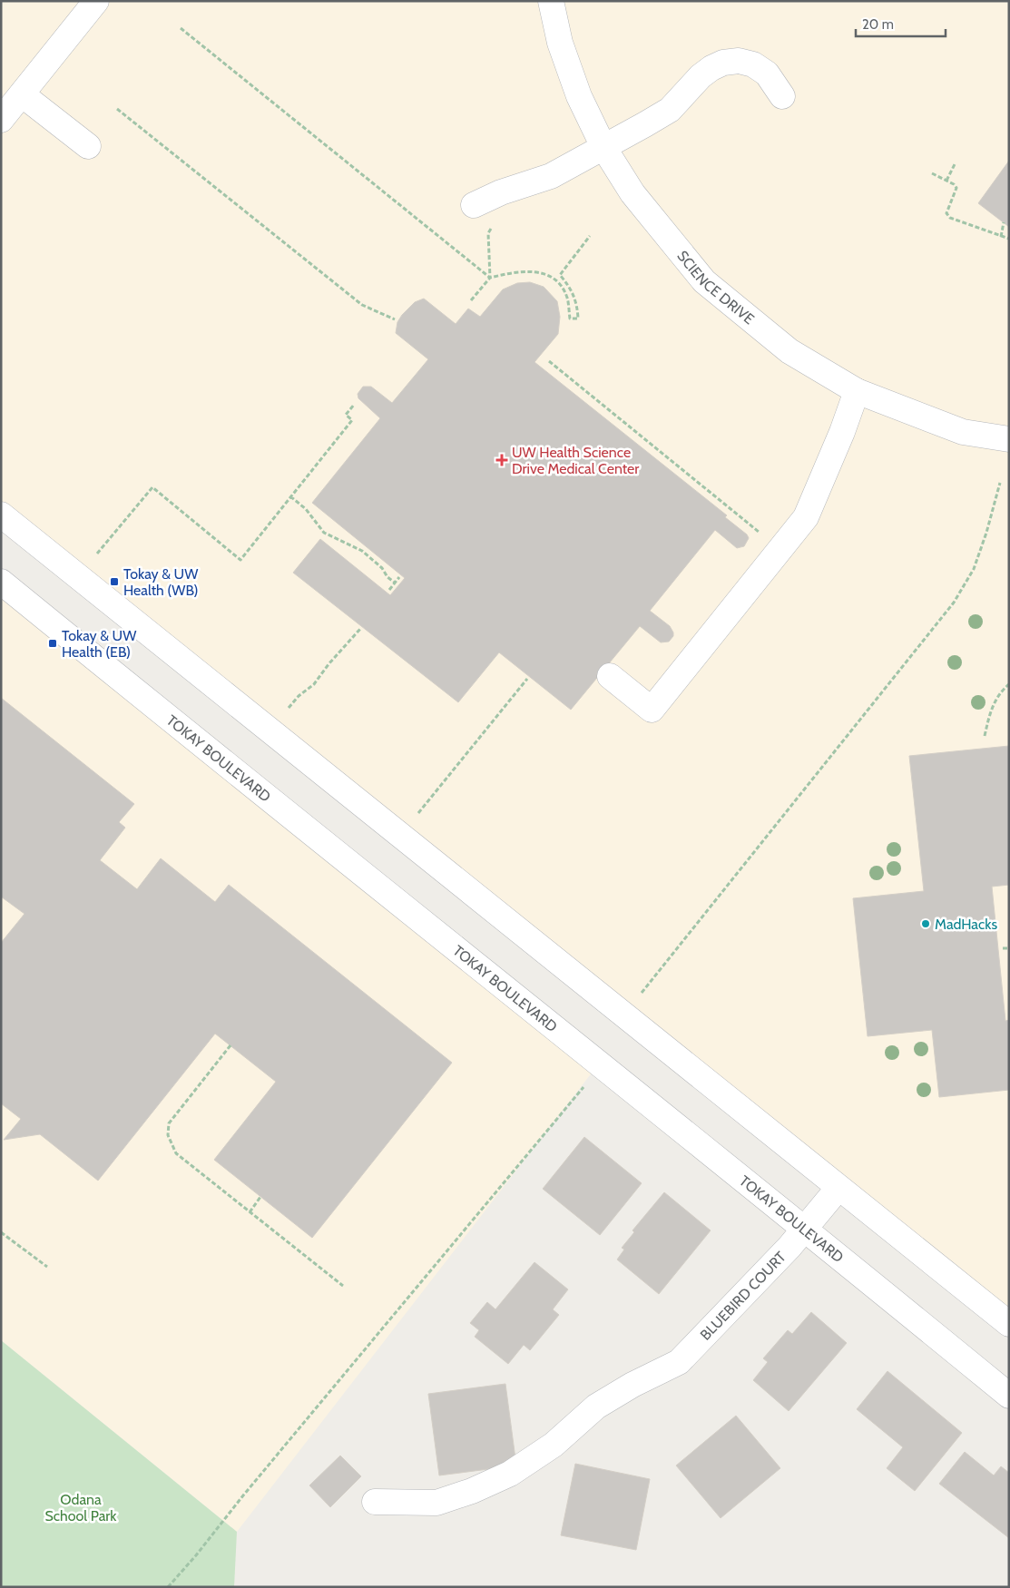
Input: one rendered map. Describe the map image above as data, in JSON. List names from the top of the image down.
{
  "streets": {
    "street": ["SCIENCE DRIVE", "TOKAY BOULEVARD", "BLUEBIRD COURT"]
  },
  "crossings": [
    ["TOKAY BOULEVARD", "BLUEBIRD COURT"]
  ],
  "parks": ["Odana School Park"],
  "places": {
    "health": ["UW Health Science Drive Medical Center"],
    "transit": ["Tokay & UW Health (WB)", "Tokay & UW Health (EB)"],
    "other": ["MadHacks"]
  },
  "scale_bar": "20 m"
}
